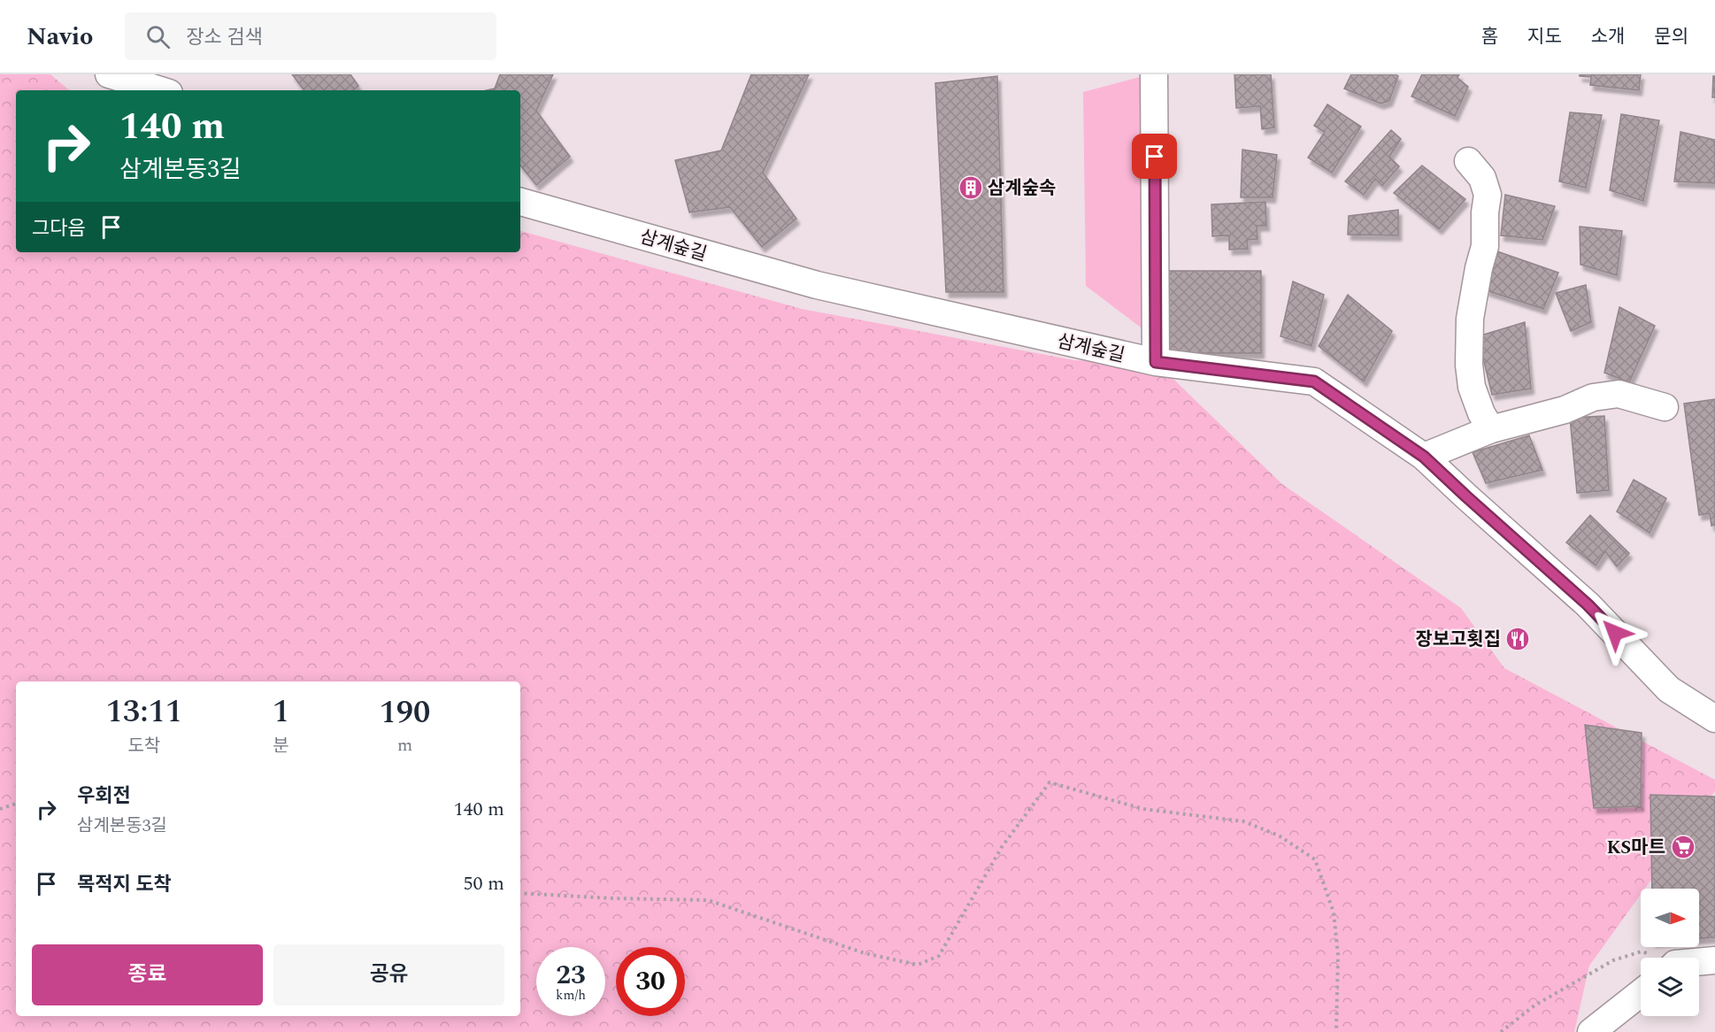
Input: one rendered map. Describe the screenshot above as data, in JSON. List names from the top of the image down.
{
  "streets": {
    "street": ["삼계숲길"]
  },
  "places": {
    "building": ["삼계숲속"],
    "restaurant": ["장보고횟집"],
    "supermarket": ["KS마트"]
  },
  "north": "right",
  "page": {
    "header": "Navio",
    "search": "장소 검색",
    "nav": [
      "홈",
      "지도",
      "소개",
      "문의"
    ],
    "turn": ["140 m", "삼계본동3길"],
    "then": "그다음",
    "eta": [
      "13:11",
      "도착",
      "1",
      "분",
      "190",
      "m"
    ],
    "list": [
      {
        "name": "우회전",
        "note": "삼계본동3길",
        "value": "140 m"
      },
      {
        "name": "목적지 도착",
        "value": "50 m"
      }
    ],
    "buttons": ["종료", "공유"],
    "speed": "23 km/h",
    "limit": "30"
  }
}
